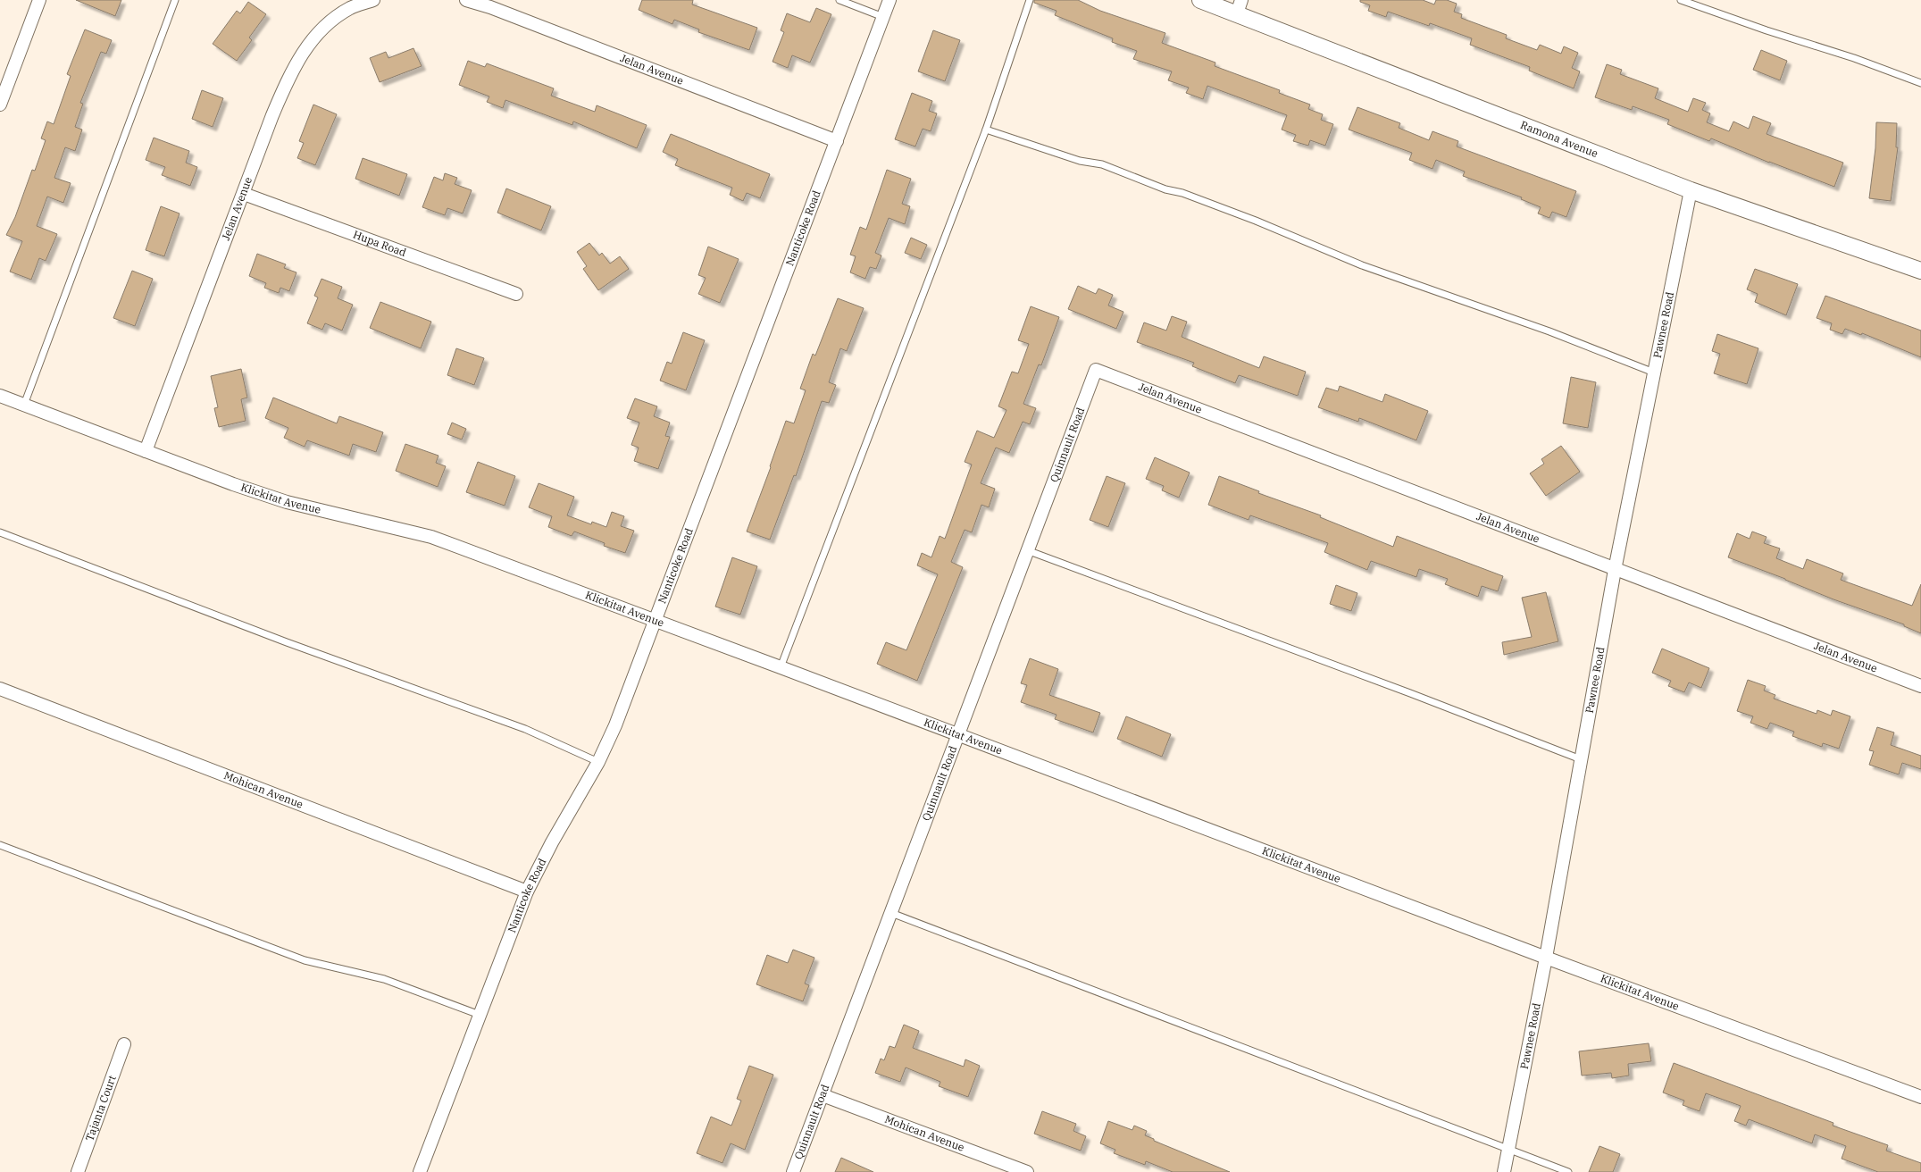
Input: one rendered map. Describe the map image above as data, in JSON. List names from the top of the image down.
{
  "streets": {
    "street": [
      "Jelan Avenue",
      "Ramona Avenue",
      "Nanticoke Road",
      "Hupa Road",
      "Pawnee Road",
      "Quinnault Road",
      "Klickitat Avenue",
      "Mohican Avenue",
      "Tajanta Court"
    ]
  },
  "crossings": [
    ["Jelan Avenue", "Nanticoke Road"],
    ["Jelan Avenue", "Hupa Road"],
    ["Jelan Avenue", "Pawnee Road"],
    ["Jelan Avenue", "Quinnault Road"],
    ["Jelan Avenue", "Klickitat Avenue"],
    ["Ramona Avenue", "Pawnee Road"],
    ["Nanticoke Road", "Klickitat Avenue"],
    ["Nanticoke Road", "Mohican Avenue"],
    ["Pawnee Road", "Klickitat Avenue"],
    ["Quinnault Road", "Klickitat Avenue"],
    ["Quinnault Road", "Mohican Avenue"]
  ]
}
